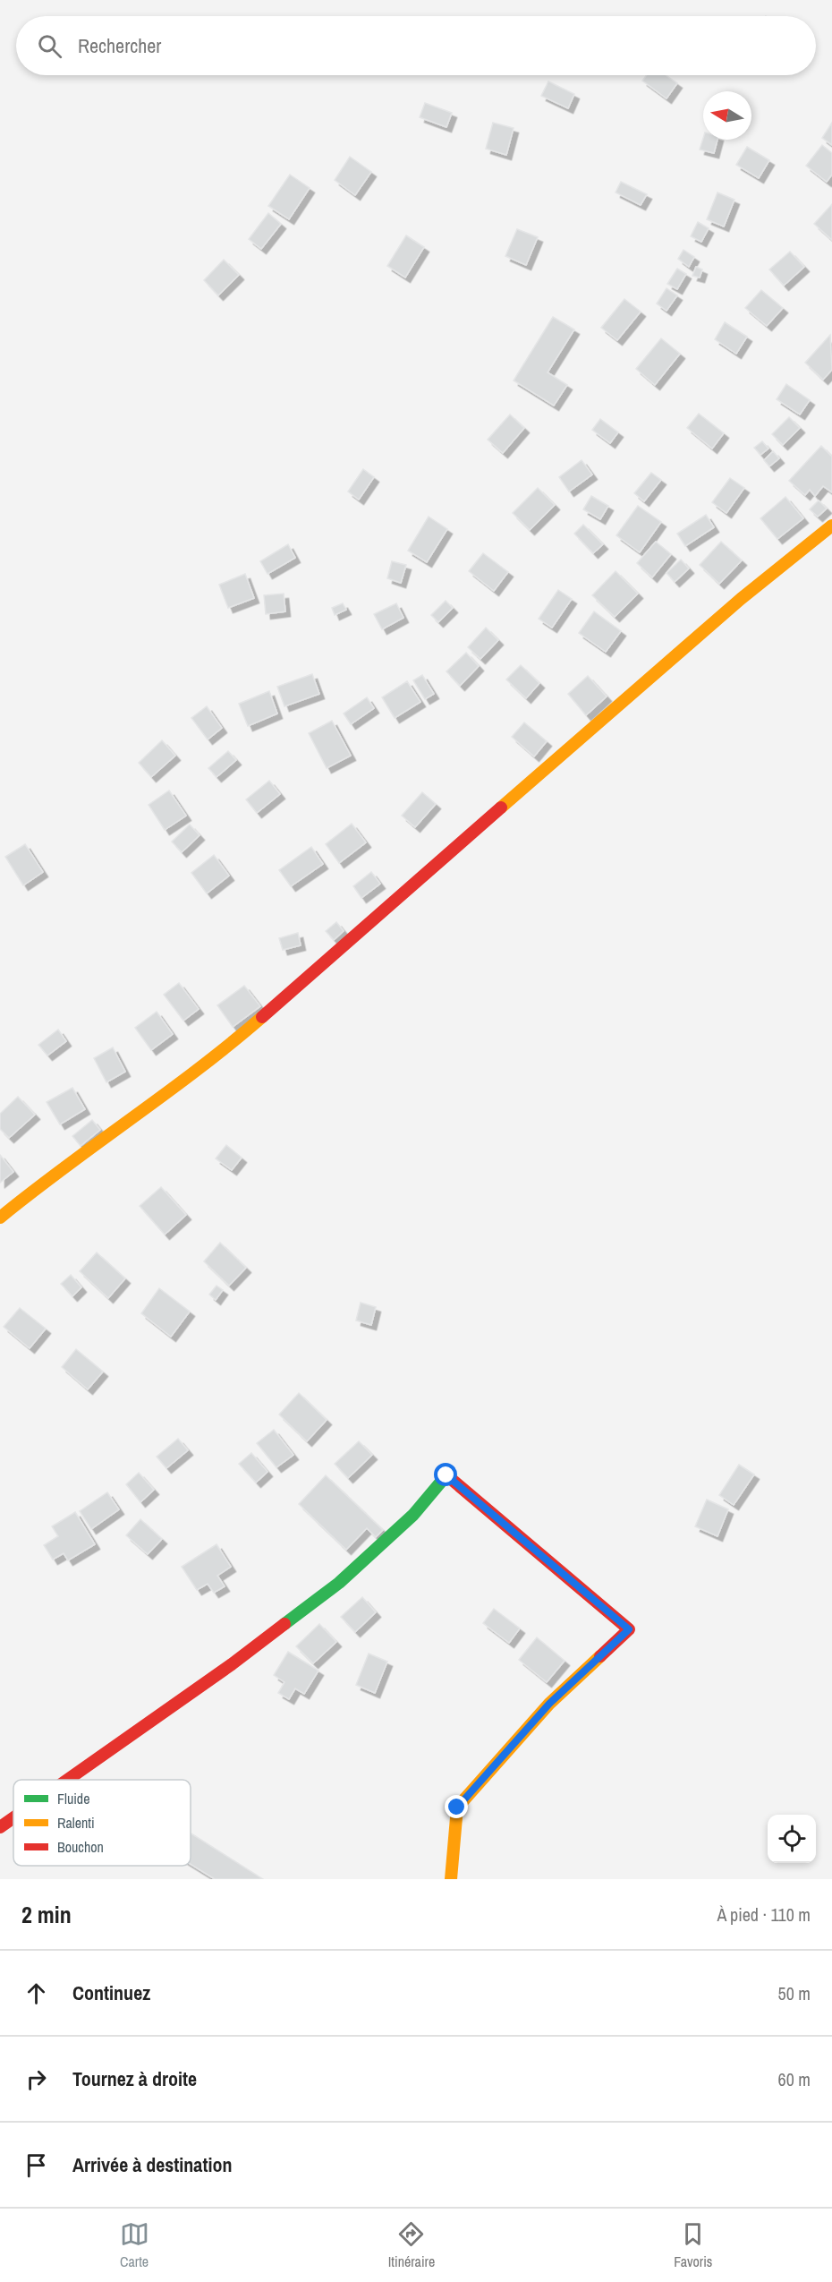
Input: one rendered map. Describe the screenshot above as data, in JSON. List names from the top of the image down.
{
  "legend": ["Fluide", "Ralenti", "Bouchon"],
  "north": "left",
  "page": {
    "search": "Rechercher",
    "heading": ["2 min", "À pied · 110 m"],
    "list": [
      ["Continuez", "50 m"],
      ["Tournez à droite", "60 m"],
      "Arrivée à destination"
    ],
    "nav": ["Carte", "Itinéraire", "Favoris"]
  }
}
